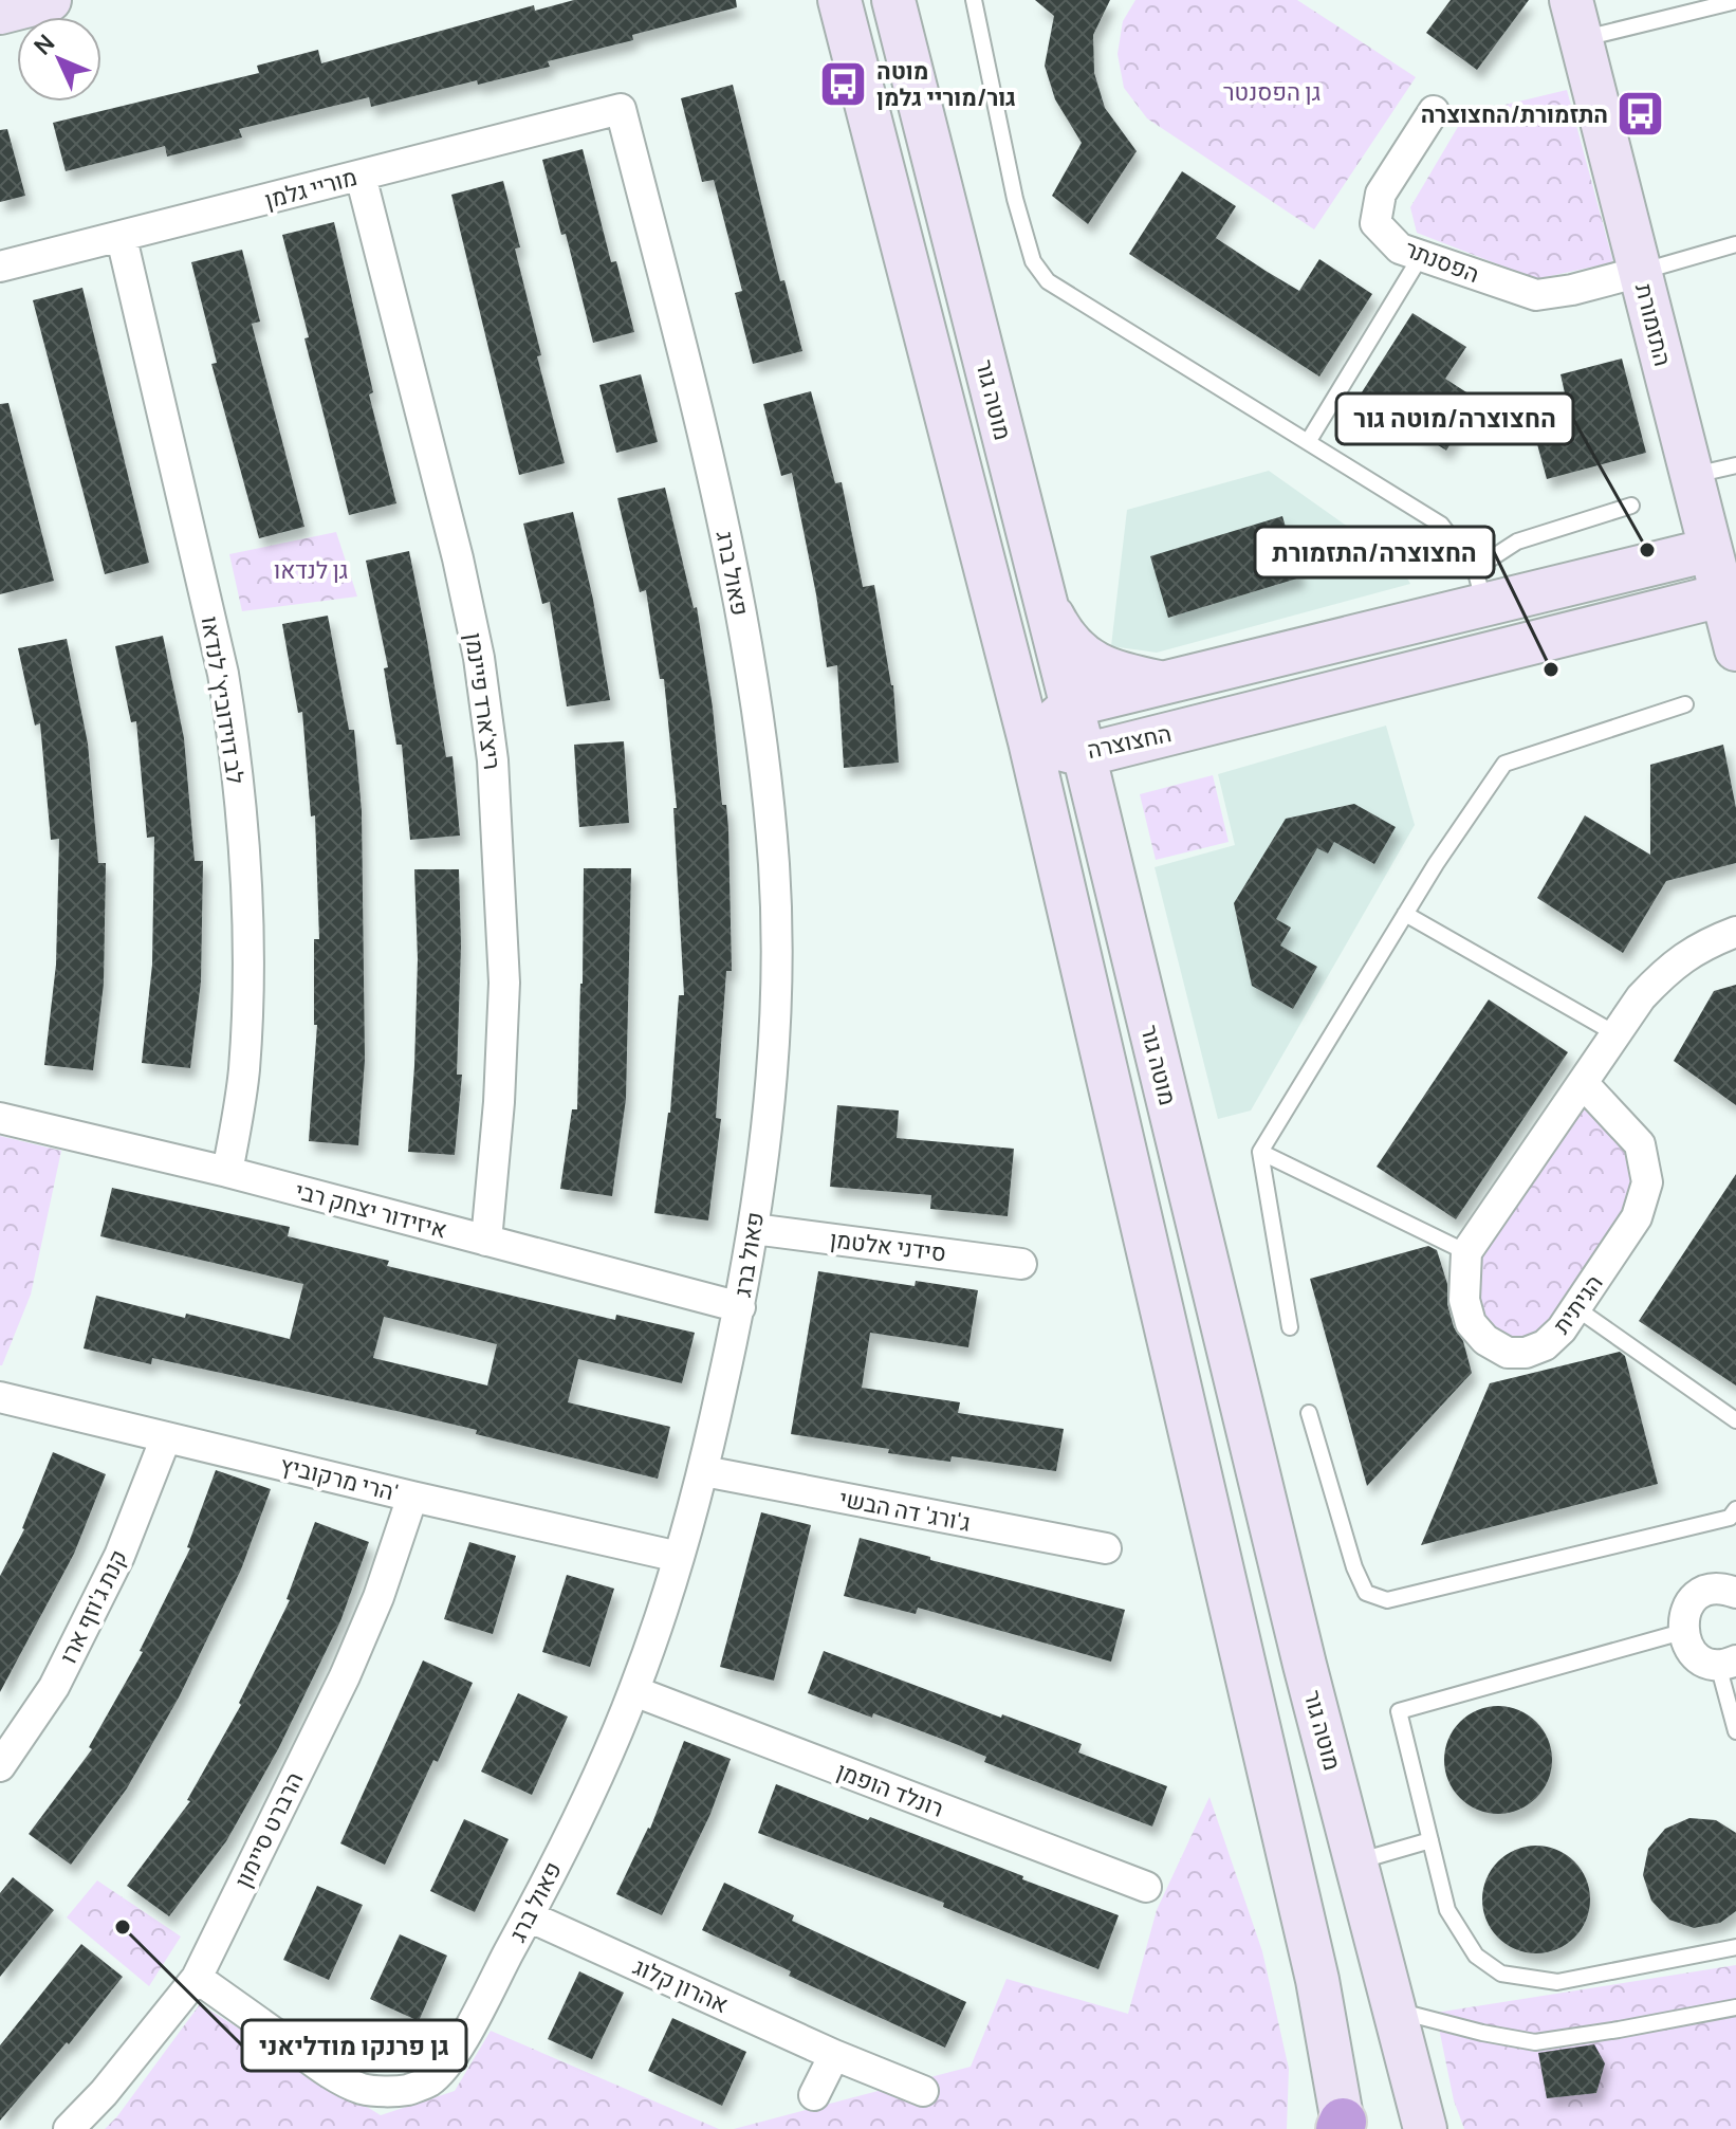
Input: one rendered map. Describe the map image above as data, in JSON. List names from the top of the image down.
{
  "streets": {
    "main road": ["התזמורת", "מוטה גור", "החצוצרה"],
    "street": [
      "מוריי גלמן",
      "הפסנתר",
      "פאול ברג",
      "לב דוידוביץ' לנדאו",
      "ריצ'ארד פיינמן",
      "איזידור יצחק רבי",
      "סידני אלטמן",
      "הגיתית",
      "הרי מרקוביץ'",
      "ג'ורג' דה הבשי",
      "קנת ג'וזף ארו",
      "רונלד הופמן",
      "הרברט סיימון",
      "אהרון קלוג"
    ]
  },
  "crossings": [
    ["מוריי גלמן", "פאול ברג"],
    ["מוריי גלמן", "לב דוידוביץ' לנדאו"],
    ["מוריי גלמן", "ריצ'ארד פיינמן"],
    ["הפסנתר", "התזמורת"],
    ["התזמורת", "החצוצרה"],
    ["מוטה גור", "החצוצרה"],
    ["פאול ברג", "איזידור יצחק רבי"],
    ["פאול ברג", "סידני אלטמן"],
    ["פאול ברג", "הרי מרקוביץ'"],
    ["פאול ברג", "ג'ורג' דה הבשי"],
    ["פאול ברג", "רונלד הופמן"],
    ["פאול ברג", "הרברט סיימון"],
    ["פאול ברג", "אהרון קלוג"],
    ["לב דוידוביץ' לנדאו", "איזידור יצחק רבי"],
    ["ריצ'ארד פיינמן", "איזידור יצחק רבי"],
    ["הרי מרקוביץ'", "קנת ג'וזף ארו"],
    ["הרי מרקוביץ'", "הרברט סיימון"]
  ],
  "parks": ["גן הפסנטר", "גן לנדאו"],
  "places": {
    "bus stop": ["מוטה גור/מוריי גלמן", "התזמורת/החצוצרה"],
    "other": ["החצוצרה/מוטה גור", "החצוצרה/התזמורת", "גן פרנקו מודליאני"]
  },
  "north": "top left"
}
